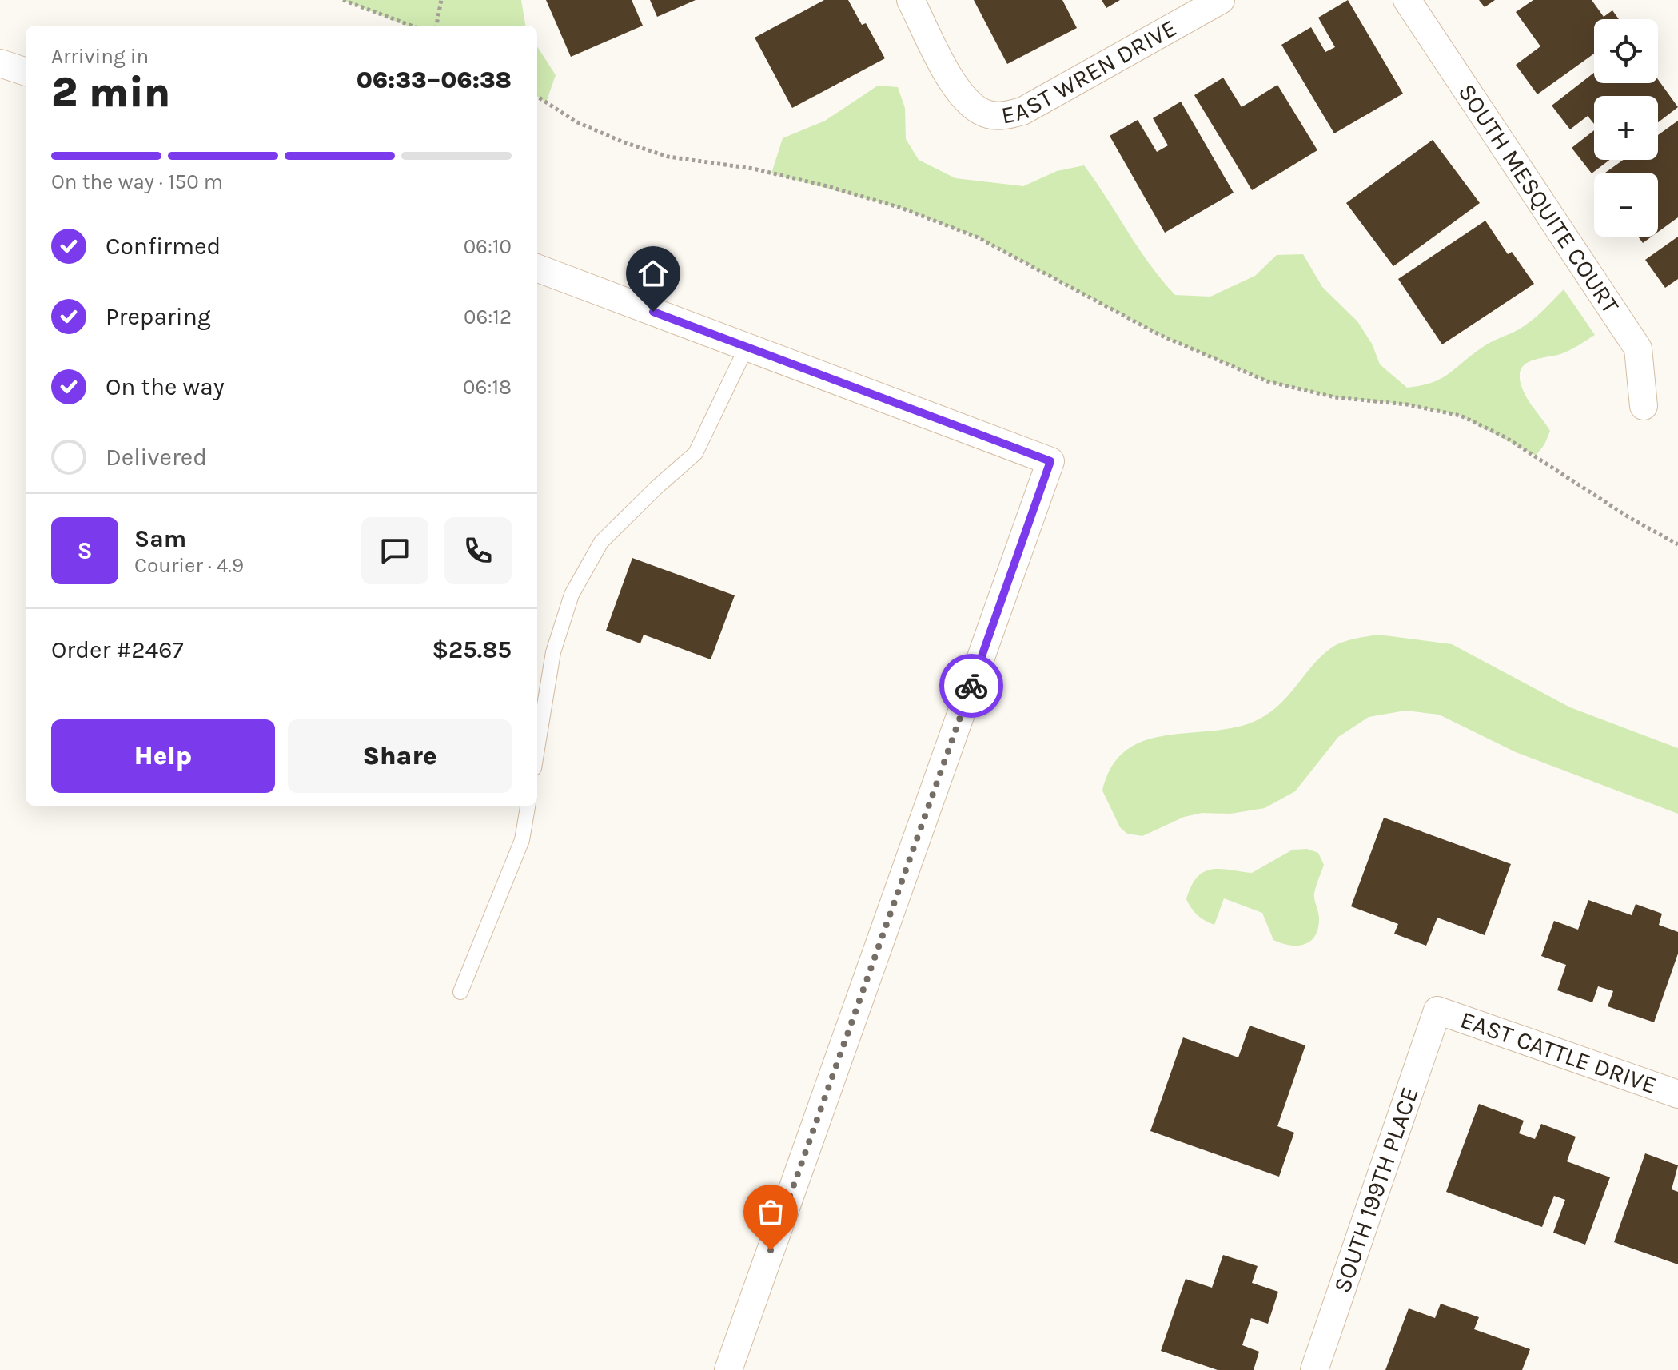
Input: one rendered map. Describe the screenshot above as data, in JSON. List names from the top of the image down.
{
  "streets": {
    "street": [
      "EAST WREN DRIVE",
      "SOUTH MESQUITE COURT",
      "EAST CATTLE DRIVE",
      "SOUTH 199TH PLACE"
    ]
  },
  "crossings": [
    ["EAST CATTLE DRIVE", "SOUTH 199TH PLACE"]
  ],
  "page": {
    "map_buttons": ["+", "−"],
    "heading": ["2 min", "Arriving in", "06:33–06:38"],
    "panel": [
      "Sam",
      "Courier · 4.9",
      "Order #2467",
      "$25.85"
    ],
    "bar": "On the way · 150 m",
    "list": [
      ["Confirmed", "06:10"],
      ["Preparing", "06:12"],
      ["On the way", "06:18"],
      "Delivered"
    ],
    "round": "S",
    "buttons": ["Help", "Share"]
  }
}
